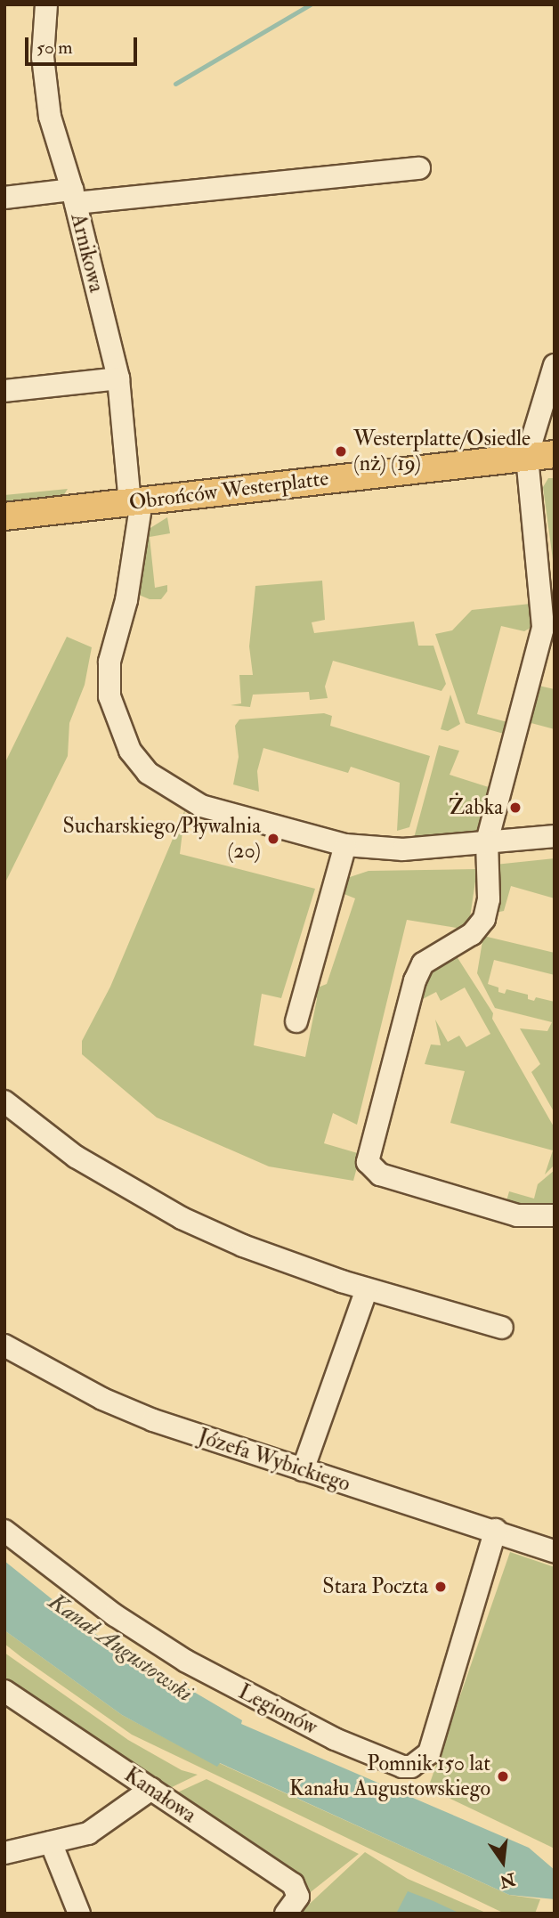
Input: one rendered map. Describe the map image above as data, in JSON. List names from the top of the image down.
{
  "streets": {
    "main road": ["Obrońców Westerplatte"],
    "street": [
      "Arnikowa",
      "Józefa Wybickiego",
      "Legionów",
      "Kanałowa"
    ]
  },
  "crossings": [
    ["Arnikowa", "Obrońców Westerplatte"],
    ["Józefa Wybickiego", "Legionów"]
  ],
  "water": ["Kanał Augustowski"],
  "places": [
    "Westerplatte/Osiedle (nż) (19)",
    "Żabka",
    "Sucharskiego/Pływalnia (20)",
    "Stara Poczta",
    "Pomnik 150 lat Kanału Augustowskiego"
  ],
  "scale_bar": "50 m",
  "north": "bottom"
}
